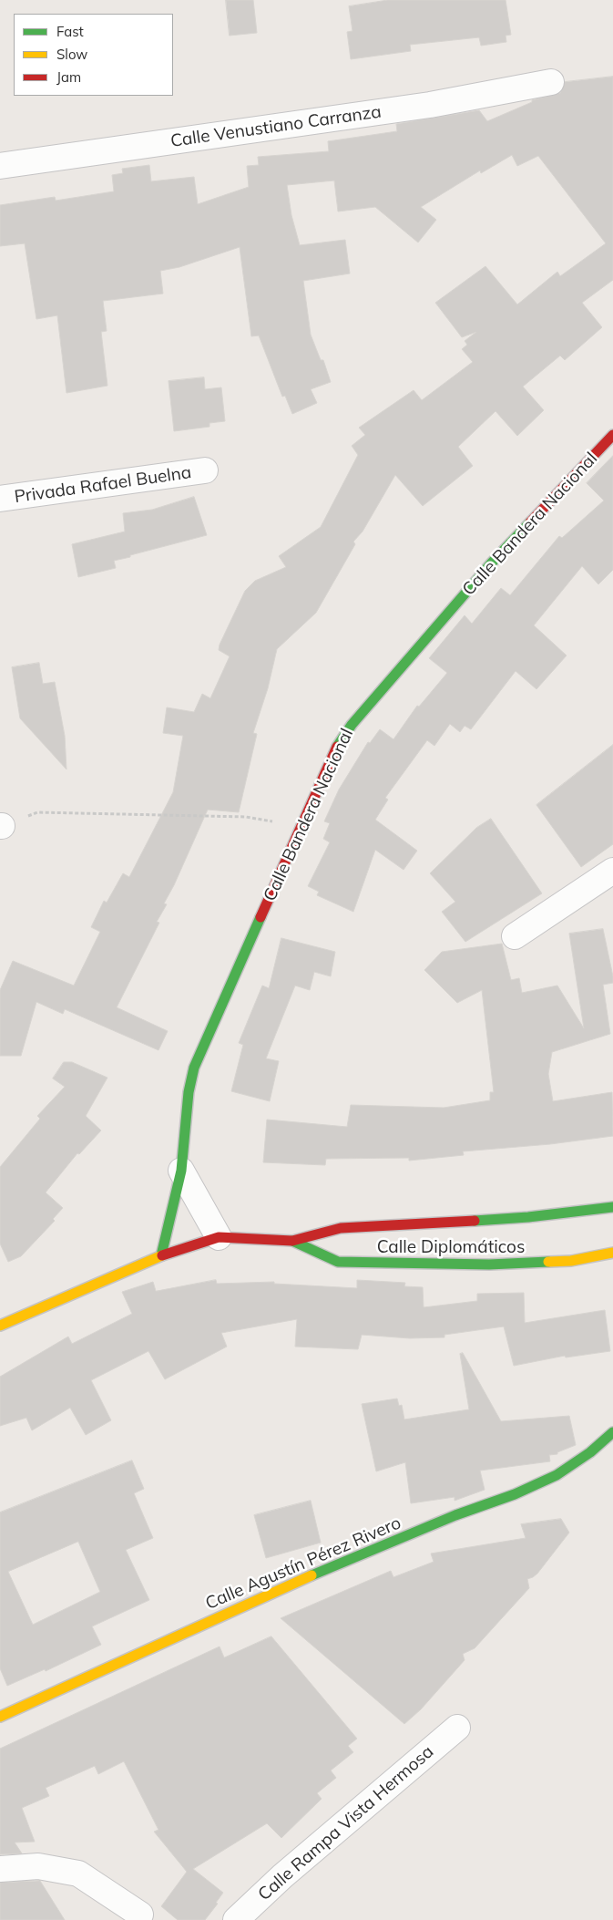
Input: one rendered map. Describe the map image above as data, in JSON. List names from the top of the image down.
{
  "streets": {
    "street": [
      "Calle Venustiano Carranza",
      "Privada Rafael Buelna",
      "Calle Bandera Nacional",
      "Calle Diplomáticos",
      "Calle Agustín Pérez Rivero",
      "Calle Rampa Vista Hermosa"
    ]
  },
  "crossings": [
    ["Calle Bandera Nacional", "Calle Diplomáticos"]
  ],
  "legend": ["Fast", "Slow", "Jam"]
}
